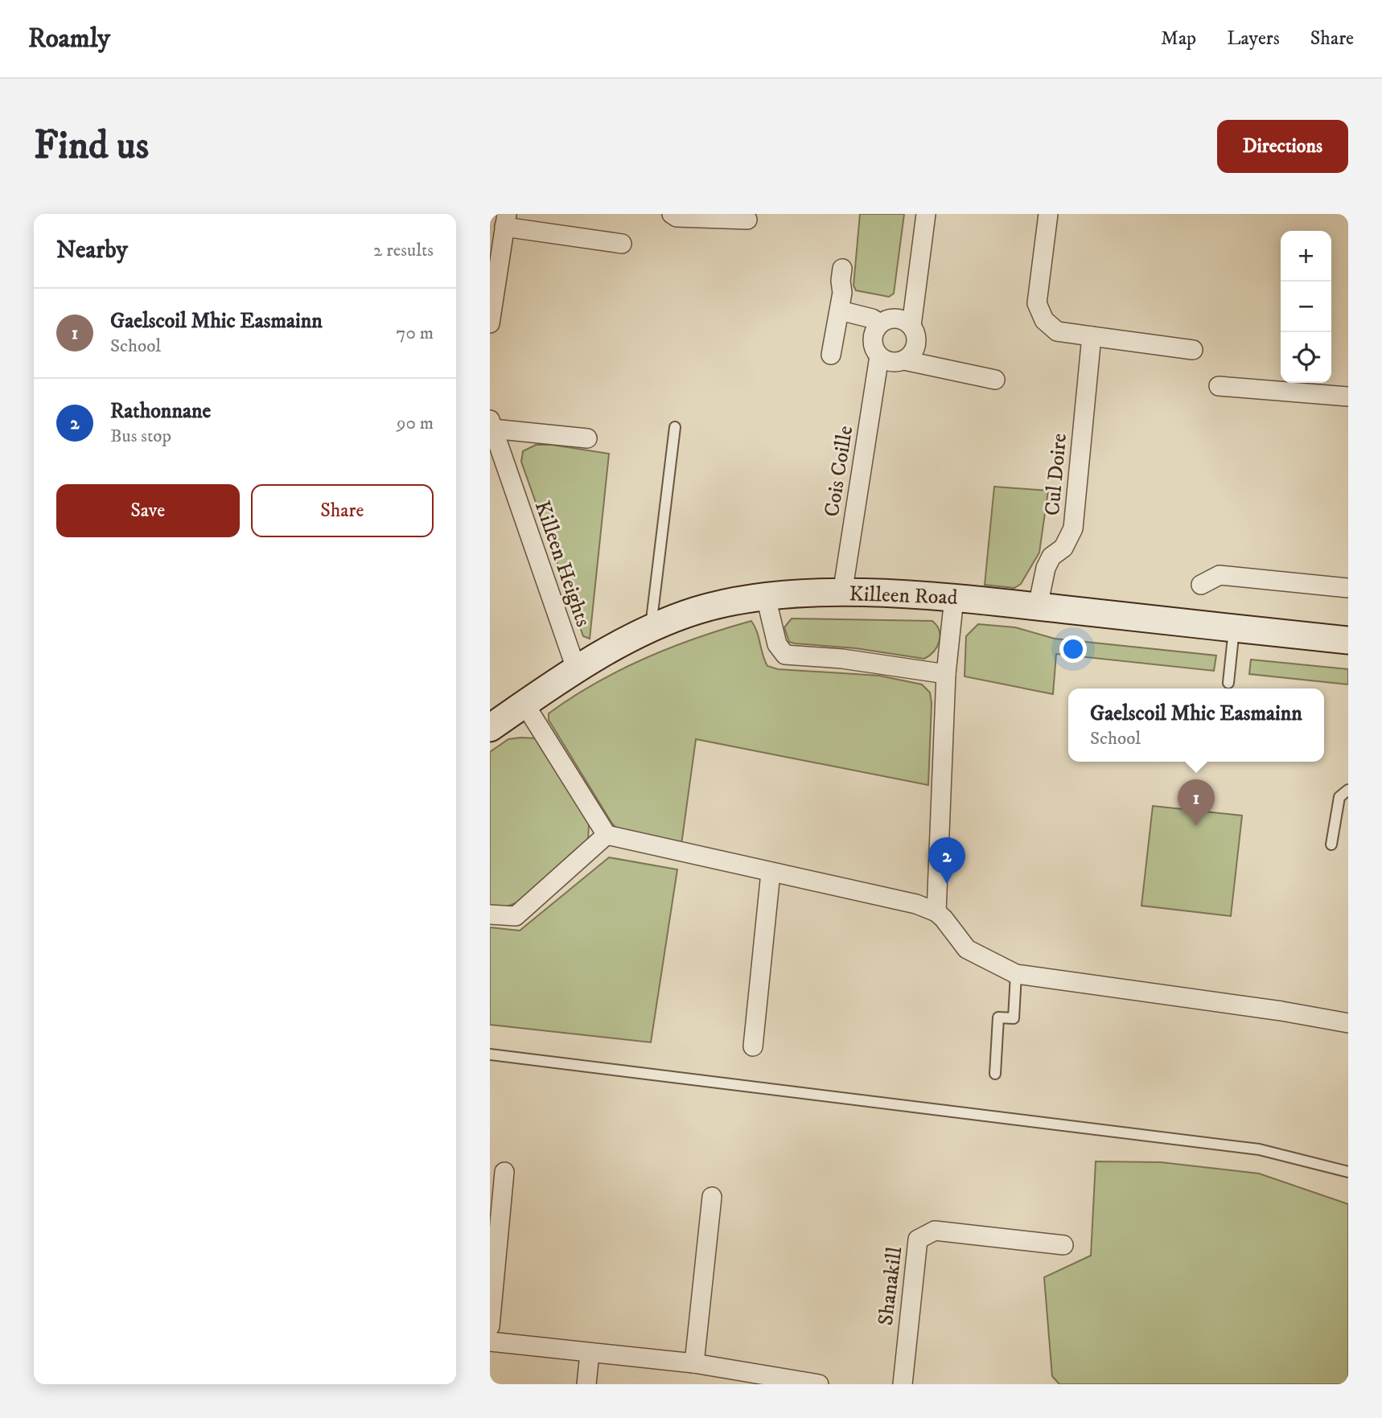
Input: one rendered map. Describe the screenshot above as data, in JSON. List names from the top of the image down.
{
  "streets": {
    "street": [
      "Cois Coille",
      "Cul Doire",
      "Killeen Heights",
      "Killeen Road",
      "Shanakill"
    ]
  },
  "crossings": [
    ["Cois Coille", "Killeen Road"],
    ["Cul Doire", "Killeen Road"],
    ["Killeen Heights", "Killeen Road"]
  ],
  "page": {
    "header": "Roamly",
    "nav": ["Map", "Layers", "Share"],
    "buttons": [
      "Directions",
      ["Save", "Share"]
    ],
    "title": "Find us",
    "heading": ["Nearby", "2 results"],
    "map_buttons": ["+", "−"],
    "list": [
      {
        "mark": "1",
        "name": "Gaelscoil Mhic Easmainn",
        "note": "School",
        "value": "70 m"
      },
      {
        "mark": "2",
        "name": "Rathonnane",
        "note": "Bus stop",
        "value": "90 m"
      }
    ],
    "popup": ["Gaelscoil Mhic Easmainn", "School"],
    "pins": ["1", "2"]
  }
}
